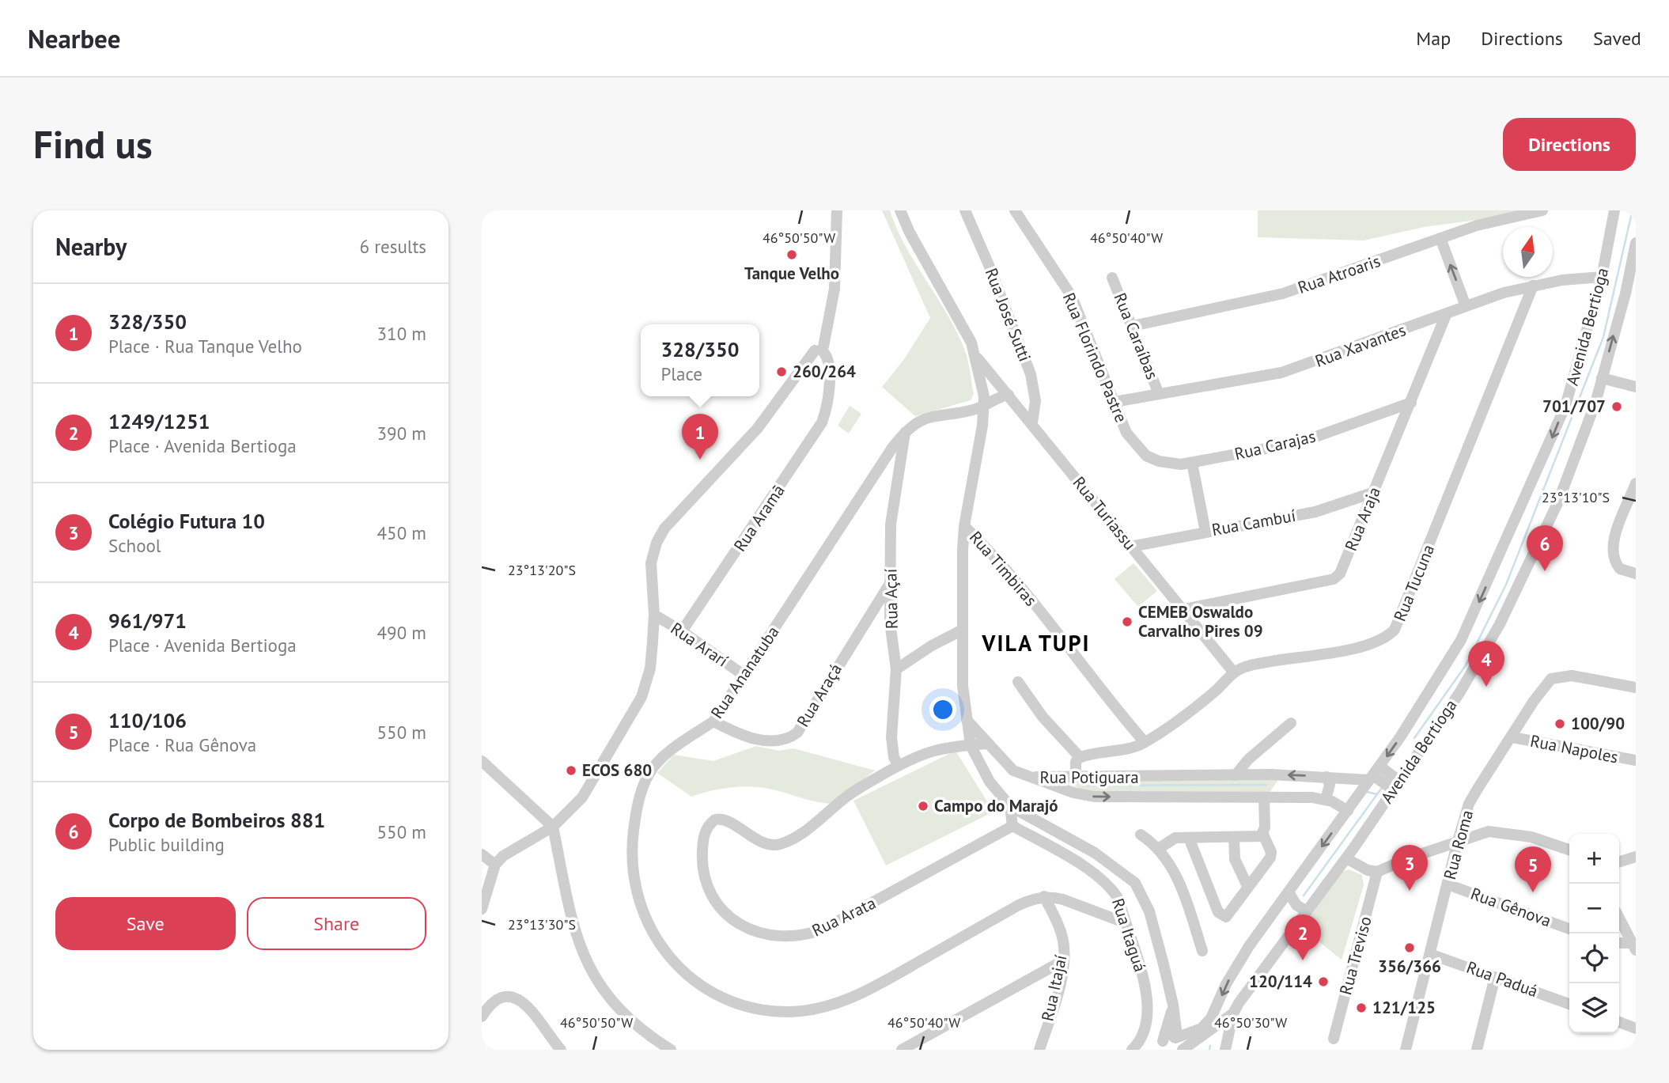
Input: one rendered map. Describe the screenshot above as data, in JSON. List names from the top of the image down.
{
  "streets": {
    "street": [
      "Rua Atroaris",
      "Rua José Sutti",
      "Avenida Bertioga",
      "Rua Caraíbas",
      "Rua Xavantes",
      "Rua Florindo Pastre",
      "Rua Carajas",
      "Rua Turiassu",
      "Rua Aramã",
      "Rua Araja",
      "Rua Cambuí",
      "Rua Timbiras",
      "Rua Tucuna",
      "Rua Açaí",
      "Rua Ararí",
      "Rua Ananatuba",
      "Rua Araçá",
      "Rua Napoles",
      "Rua Potiguara",
      "Rua Roma",
      "Rua Gênova",
      "Rua Arata",
      "Rua Itaguá",
      "Rua Treviso",
      "Rua Paduá",
      "Rua Itajaí"
    ]
  },
  "crossings": [
    ["Rua Atroaris", "Rua Caraíbas"],
    ["Rua José Sutti", "Rua Turiassu"],
    ["Avenida Bertioga", "Rua Xavantes"],
    ["Avenida Bertioga", "Rua Potiguara"],
    ["Rua Caraíbas", "Rua Xavantes"],
    ["Rua Xavantes", "Rua Florindo Pastre"],
    ["Rua Xavantes", "Rua Araja"],
    ["Rua Xavantes", "Rua Tucuna"],
    ["Rua Florindo Pastre", "Rua Carajas"],
    ["Rua Carajas", "Rua Araja"],
    ["Rua Turiassu", "Rua Araja"],
    ["Rua Turiassu", "Rua Cambuí"],
    ["Rua Turiassu", "Rua Tucuna"],
    ["Rua Turiassu", "Rua Ananatuba"],
    ["Rua Aramã", "Rua Ararí"],
    ["Rua Araja", "Rua Cambuí"],
    ["Rua Timbiras", "Rua Tucuna"],
    ["Rua Açaí", "Rua Ananatuba"],
    ["Rua Açaí", "Rua Araçá"],
    ["Rua Açaí", "Rua Arata"],
    ["Rua Ararí", "Rua Ananatuba"],
    ["Rua Ananatuba", "Rua Araçá"],
    ["Rua Ananatuba", "Rua Itajaí"],
    ["Rua Napoles", "Rua Roma"],
    ["Rua Roma", "Rua Gênova"],
    ["Rua Roma", "Rua Paduá"],
    ["Rua Arata", "Rua Itaguá"]
  ],
  "districts": ["VILA TUPI"],
  "places": [
    "Tanque Velho",
    "260/264",
    "701/707",
    "CEMEB Oswaldo Carvalho Pires 09",
    "100/90",
    "ECOS 680",
    "Campo do Marajó",
    "356/366",
    "120/114",
    "121/125"
  ],
  "north": "top",
  "page": {
    "header": "Nearbee",
    "nav": ["Map", "Directions", "Saved"],
    "buttons": [
      "Directions",
      ["Save", "Share"]
    ],
    "title": "Find us",
    "heading": ["Nearby", "6 results"],
    "list": [
      {
        "mark": "1",
        "name": "328/350",
        "note": "Place · Rua Tanque Velho",
        "value": "310 m"
      },
      {
        "mark": "2",
        "name": "1249/1251",
        "note": "Place · Avenida Bertioga",
        "value": "390 m"
      },
      {
        "mark": "3",
        "name": "Colégio Futura 10",
        "note": "School",
        "value": "450 m"
      },
      {
        "mark": "4",
        "name": "961/971",
        "note": "Place · Avenida Bertioga",
        "value": "490 m"
      },
      {
        "mark": "5",
        "name": "110/106",
        "note": "Place · Rua Gênova",
        "value": "550 m"
      },
      {
        "mark": "6",
        "name": "Corpo de Bombeiros 881",
        "note": "Public building",
        "value": "550 m"
      }
    ],
    "popup": ["328/350", "Place"],
    "pins": [
      "1",
      "6",
      "4",
      "3",
      "5",
      "2"
    ],
    "map_buttons": ["+", "−"]
  },
  "coordinates": [
    "46°50'50\"W",
    "46°50'40\"W",
    "23°13'10\"S",
    "23°13'20\"S",
    "23°13'30\"S",
    "46°50'30\"W"
  ]
}
